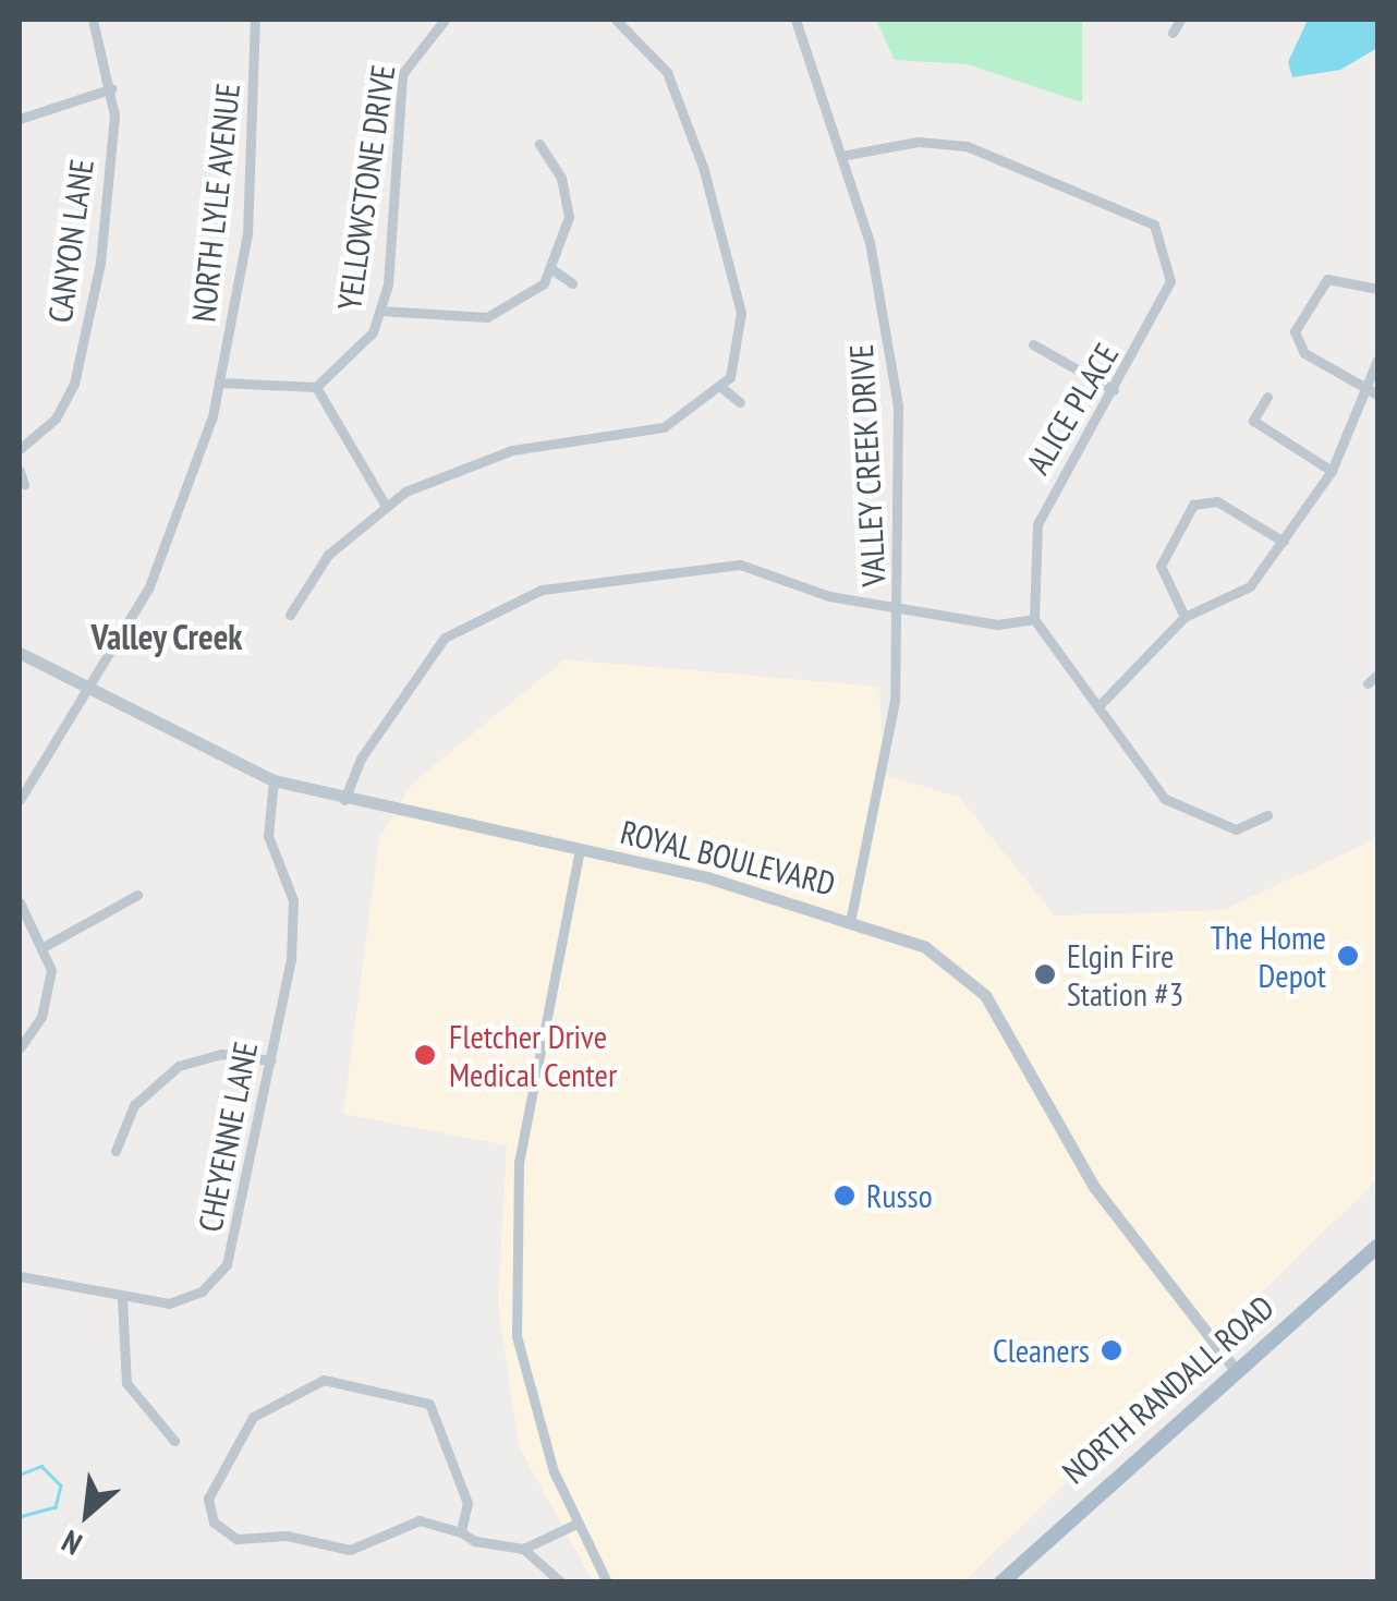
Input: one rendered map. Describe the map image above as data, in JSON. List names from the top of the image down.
{
  "streets": {
    "main road": ["NORTH RANDALL ROAD"],
    "street": [
      "YELLOWSTONE DRIVE",
      "NORTH LYLE AVENUE",
      "CANYON LANE",
      "ALICE PLACE",
      "VALLEY CREEK DRIVE",
      "ROYAL BOULEVARD",
      "CHEYENNE LANE"
    ]
  },
  "crossings": [
    ["NORTH LYLE AVENUE", "ROYAL BOULEVARD"],
    ["ALICE PLACE", "VALLEY CREEK DRIVE"],
    ["VALLEY CREEK DRIVE", "ROYAL BOULEVARD"],
    ["ROYAL BOULEVARD", "CHEYENNE LANE"],
    ["ROYAL BOULEVARD", "NORTH RANDALL ROAD"]
  ],
  "districts": ["Valley Creek"],
  "places": [
    "The Home Depot",
    "Elgin Fire Station #3",
    "Fletcher Drive Medical Center",
    "Russo",
    "Cleaners"
  ],
  "north": "bottom left"
}
